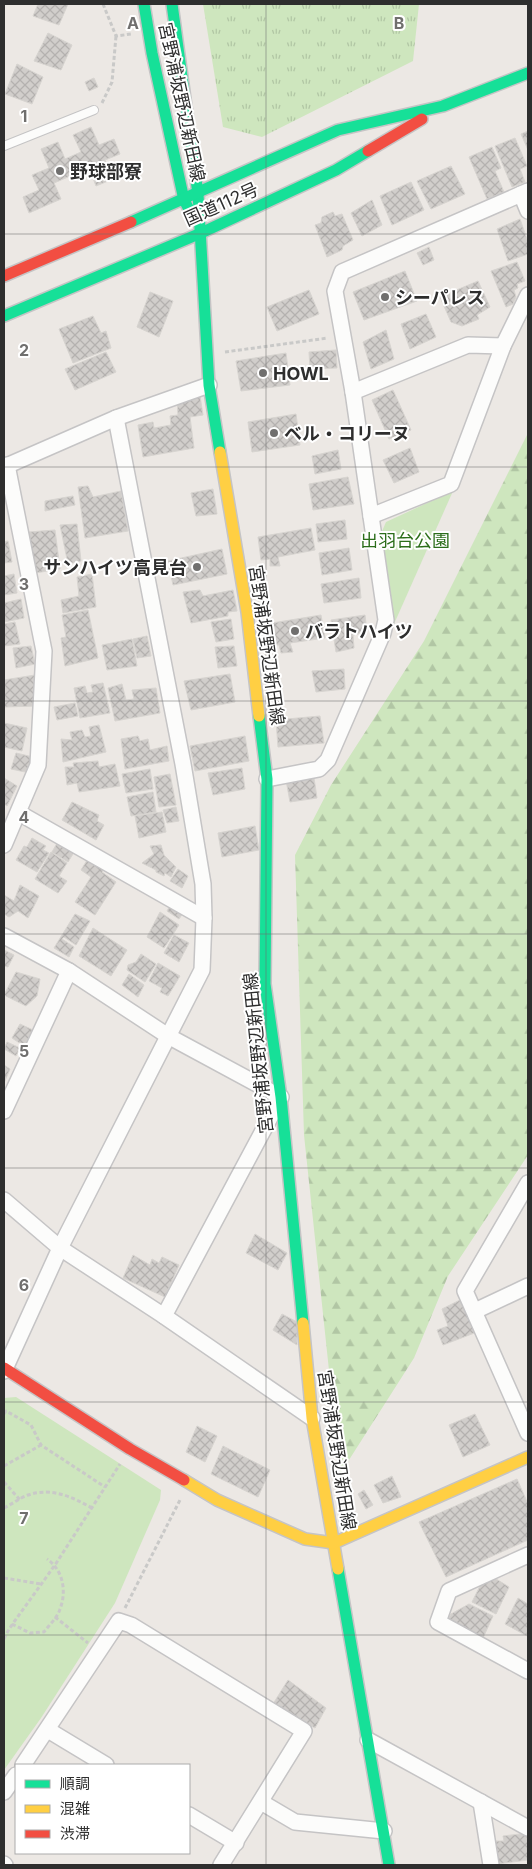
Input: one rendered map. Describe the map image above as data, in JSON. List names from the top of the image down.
{
  "streets": {
    "main road": ["宮野浦坂野辺新田線", "国道112号"]
  },
  "crossings": [
    ["宮野浦坂野辺新田線", "国道112号"]
  ],
  "parks": ["出羽台公園"],
  "places": [
    "野球部寮",
    "シーパレス",
    "HOWL",
    "ベル・コリーヌ",
    "サンハイツ高見台",
    "バラトハイツ"
  ],
  "legend": ["順調", "混雑", "渋滞"],
  "grid": {
    "columns": ["A", "B"],
    "rows": [
      "1",
      "2",
      "3",
      "4",
      "5",
      "6",
      "7"
    ]
  }
}
